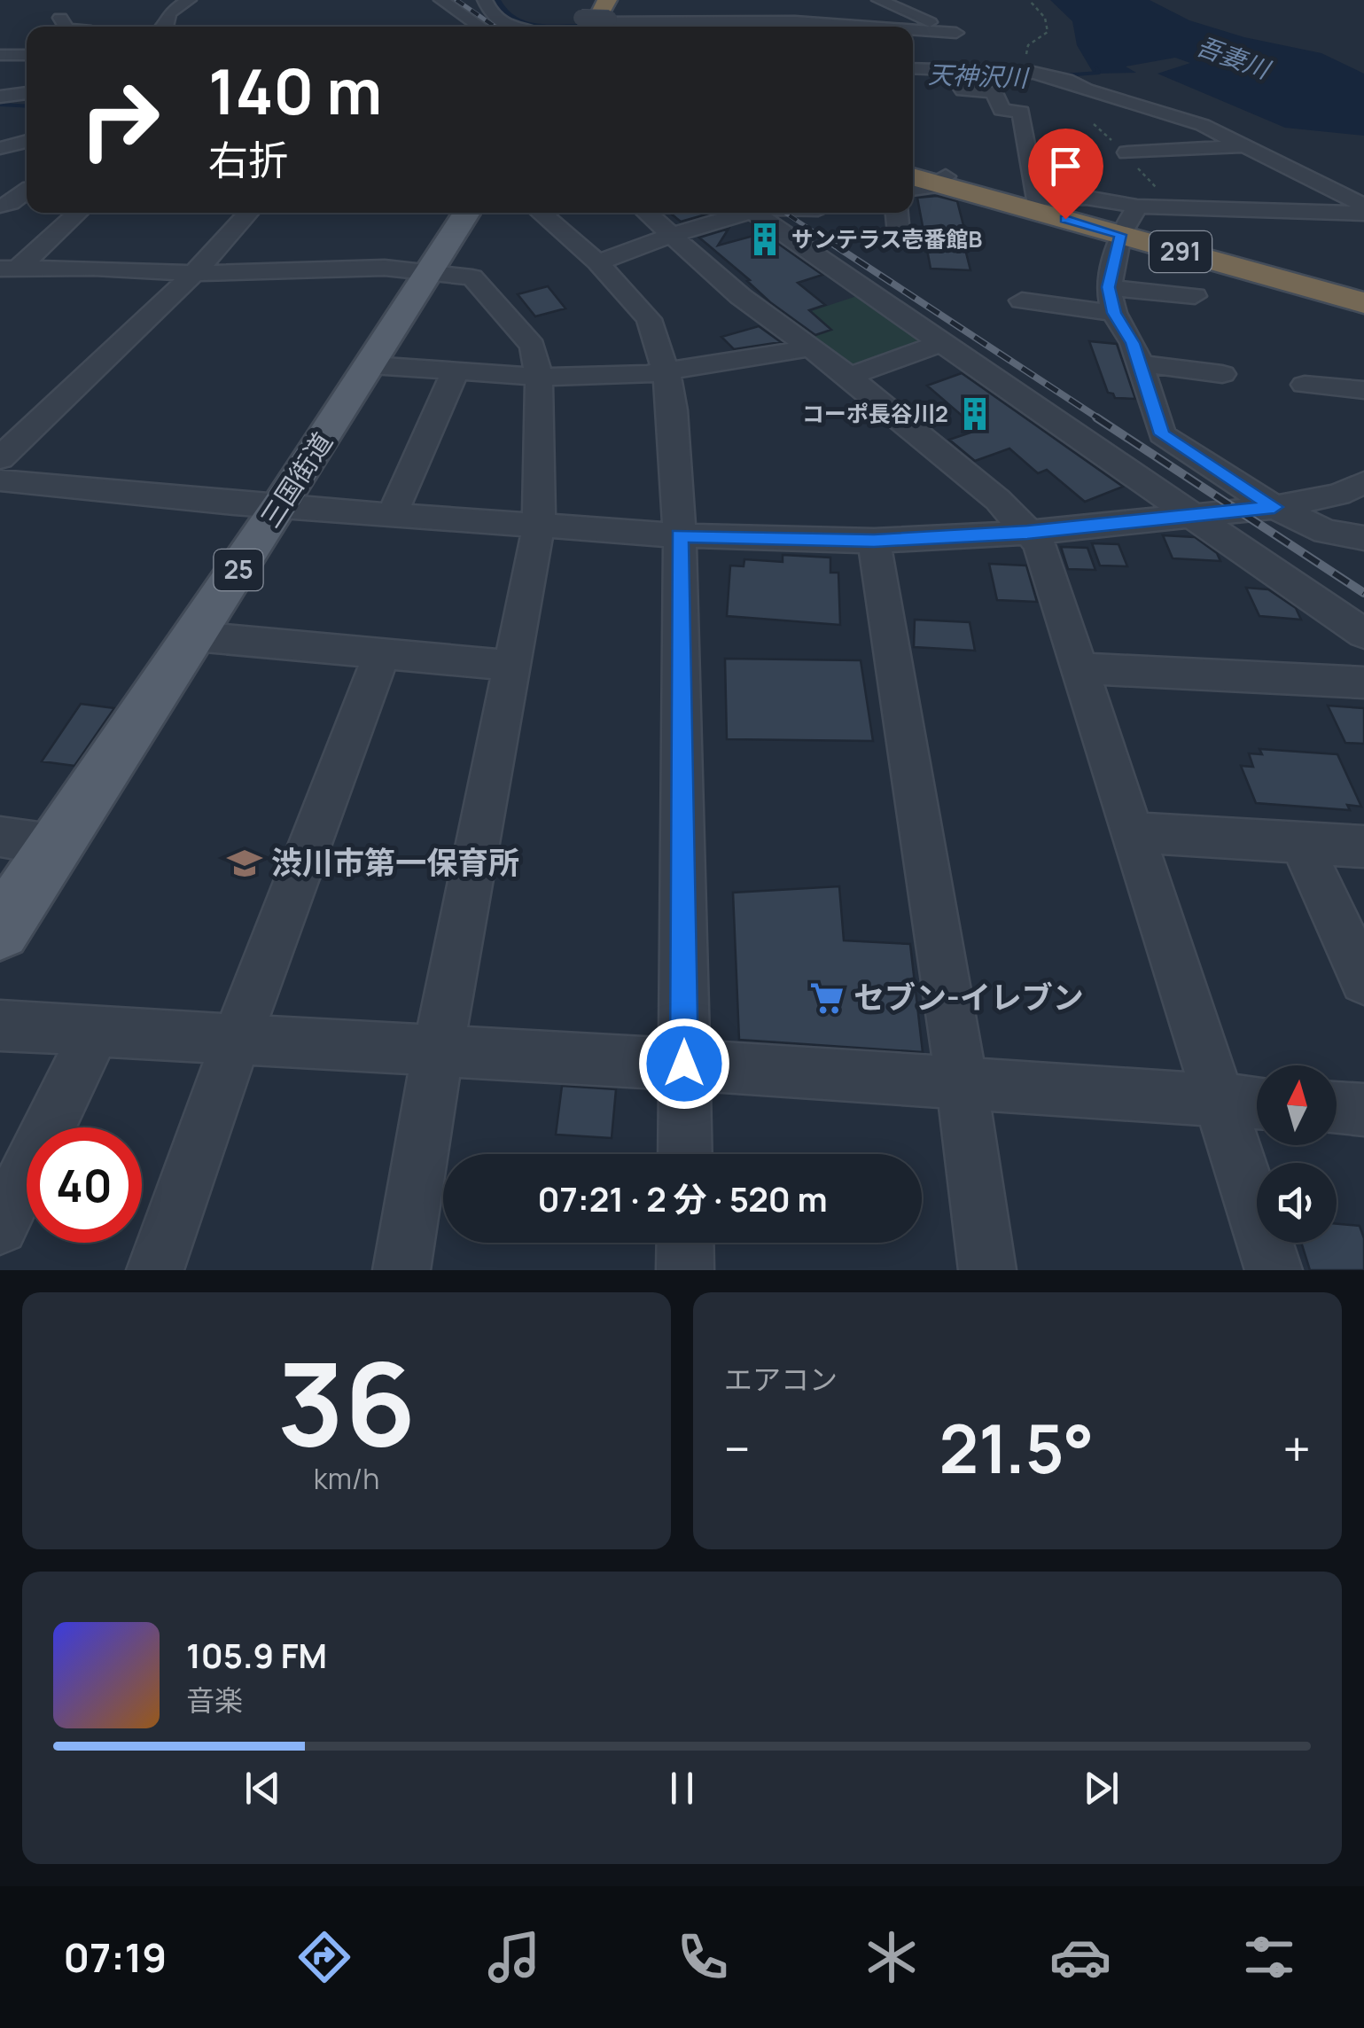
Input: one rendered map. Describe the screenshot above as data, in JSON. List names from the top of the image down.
{
  "streets": {
    "highway": ["291"],
    "main road": ["三国街道", "25"]
  },
  "water": ["吾妻川", "天神沢川"],
  "places": {
    "building": ["サンテラス壱番館B", "コーポ長谷川2"],
    "school or university": ["渋川市第一保育所"],
    "supermarket": ["セブン-イレブン"]
  },
  "north": "top",
  "page": {
    "turn": ["140 m", "右折"],
    "limit": "40",
    "trip": "07:21 · 2 分 · 520 m",
    "tile": [
      ["36", "km/h"],
      "エアコン"
    ],
    "heat": ["−", "21.5°", "+"],
    "song": ["105.9 FM", "音楽"],
    "tabs": "07:19"
  }
}
